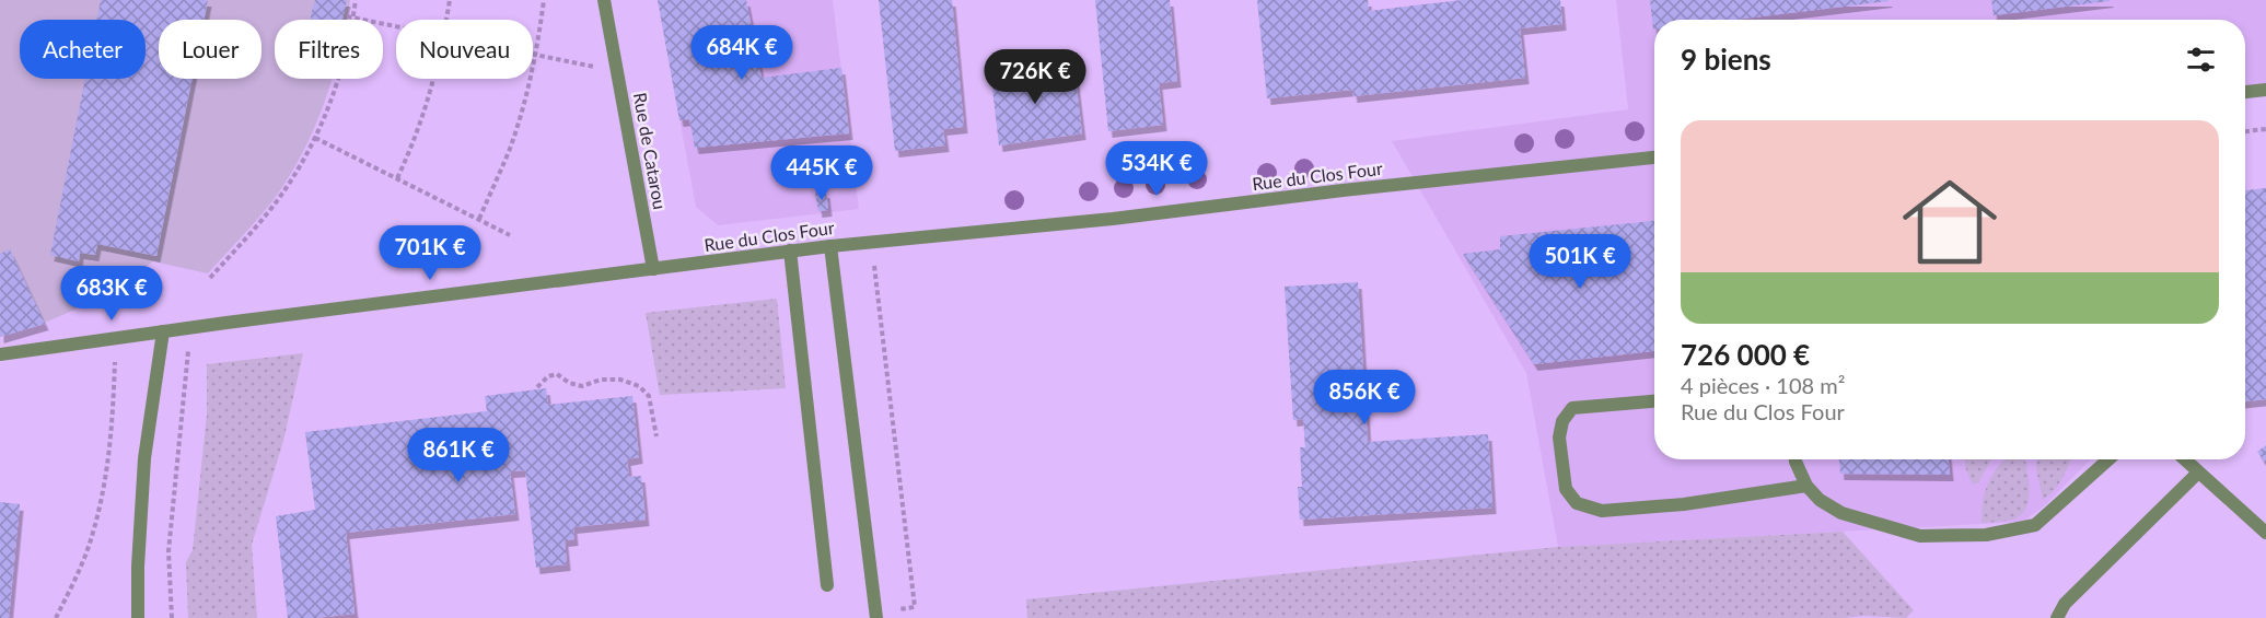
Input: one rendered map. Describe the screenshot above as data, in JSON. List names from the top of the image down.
{
  "streets": {
    "street": ["Rue de Catarou", "Rue du Clos Four"]
  },
  "crossings": [
    ["Rue de Catarou", "Rue du Clos Four"]
  ],
  "page": {
    "chip": [
      "Acheter",
      "Louer",
      "Filtres",
      "Nouveau"
    ],
    "heading": "9 biens",
    "price": [
      "684K €",
      "726K €",
      "534K €",
      "445K €",
      "701K €",
      "501K €",
      "683K €",
      "856K €",
      "861K €"
    ],
    "list": [
      {
        "name": "726 000 €",
        "note": "4 pièces · 108 m² · Rue du Clos Four"
      }
    ]
  }
}
